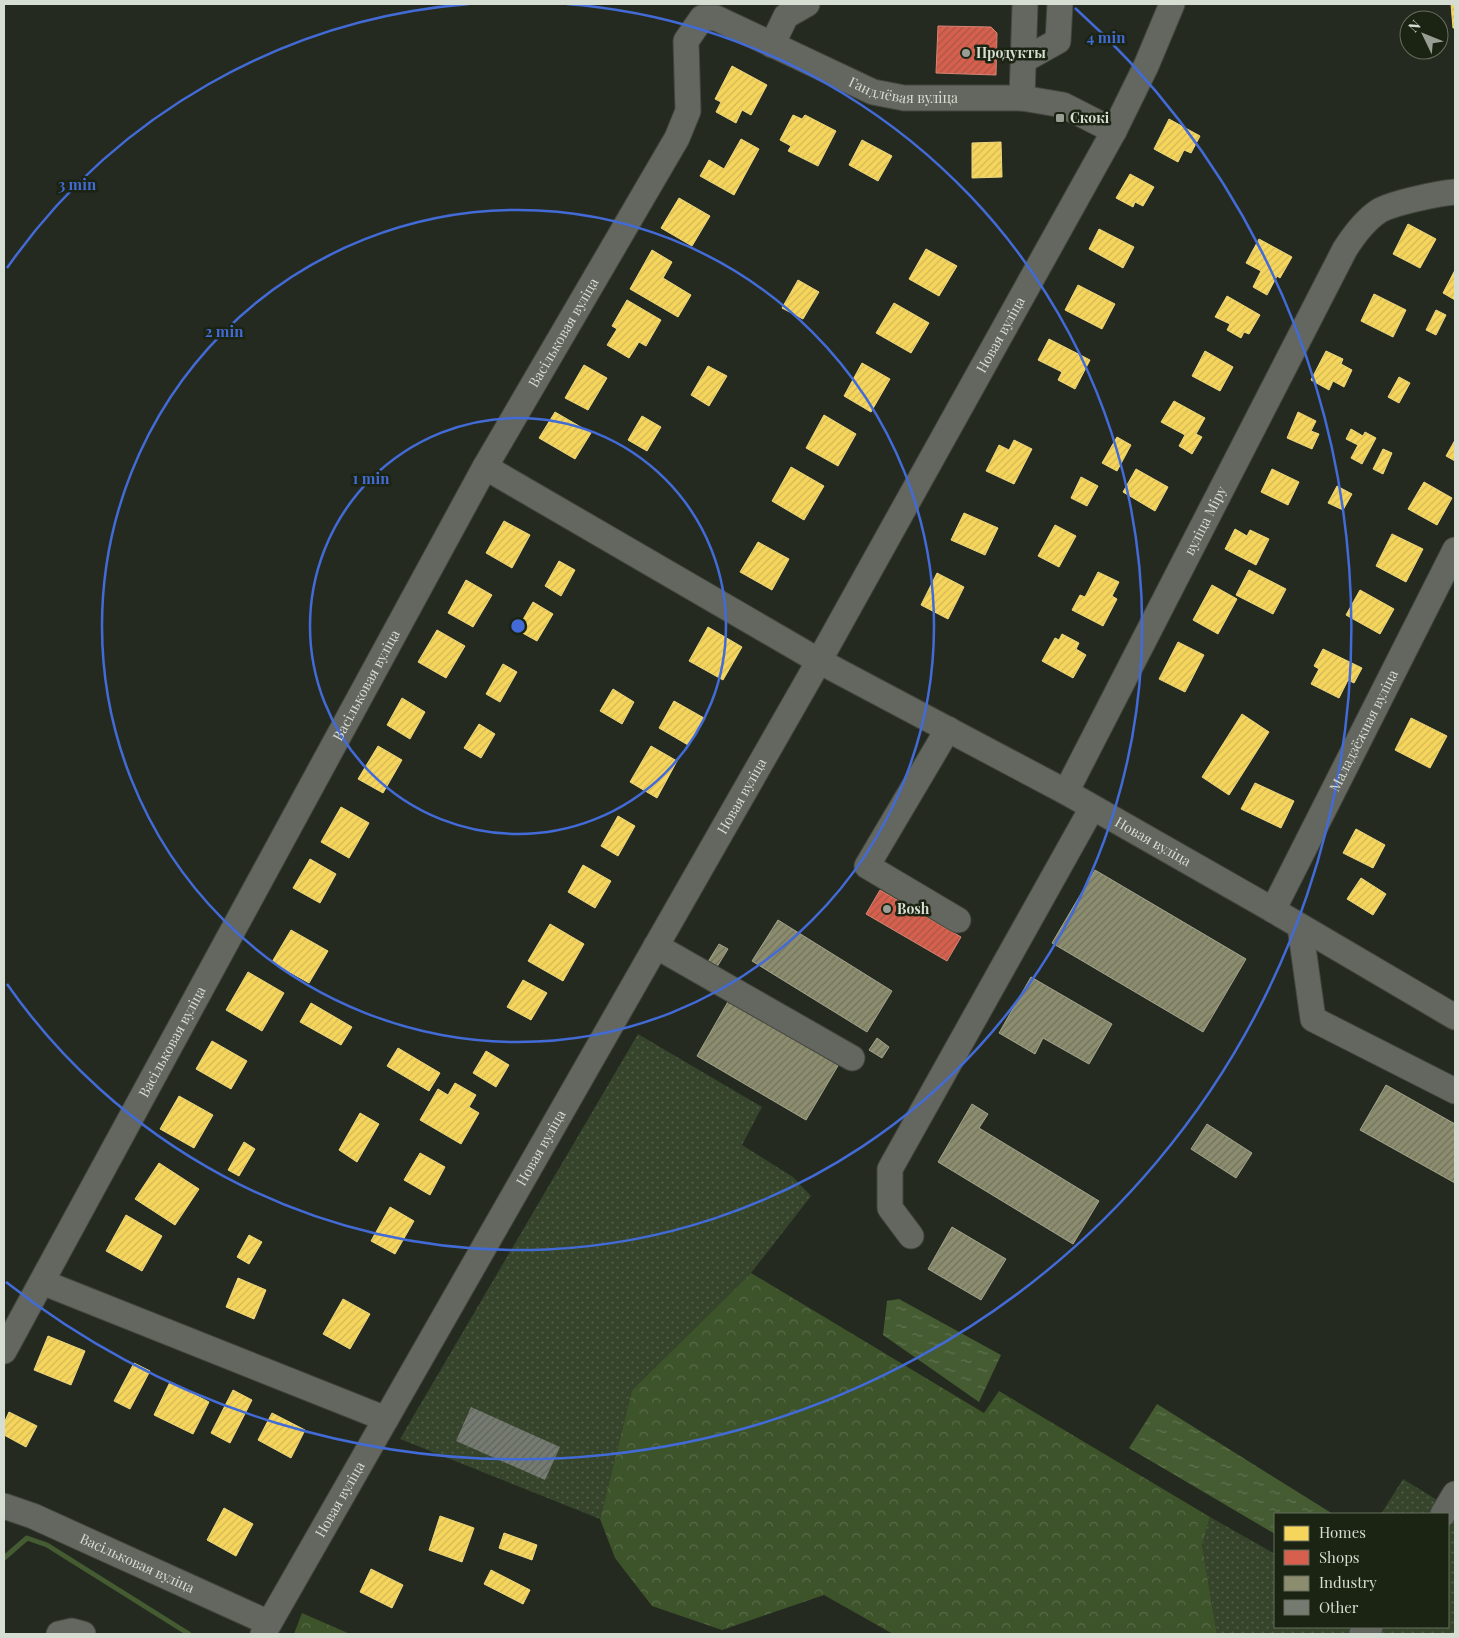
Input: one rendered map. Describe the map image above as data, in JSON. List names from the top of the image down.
{
  "streets": {
    "street": [
      "Гандлёвая вуліца",
      "Васільковая вуліца",
      "Новая вуліца",
      "вуліца Міру",
      "Маладзёжная вуліца"
    ]
  },
  "crossings": [
    ["Гандлёвая вуліца", "Васільковая вуліца"],
    ["Гандлёвая вуліца", "Новая вуліца"],
    ["Васільковая вуліца", "Новая вуліца"],
    ["Новая вуліца", "вуліца Міру"],
    ["Новая вуліца", "Маладзёжная вуліца"]
  ],
  "places": {
    "other": ["Продукты", "Bosh"],
    "transit": ["Скокі"]
  },
  "legend": [
    "Homes",
    "Shops",
    "Industry",
    "Other"
  ],
  "north": "top left",
  "rings": [
    "4 min",
    "3 min",
    "2 min",
    "1 min"
  ]
}
